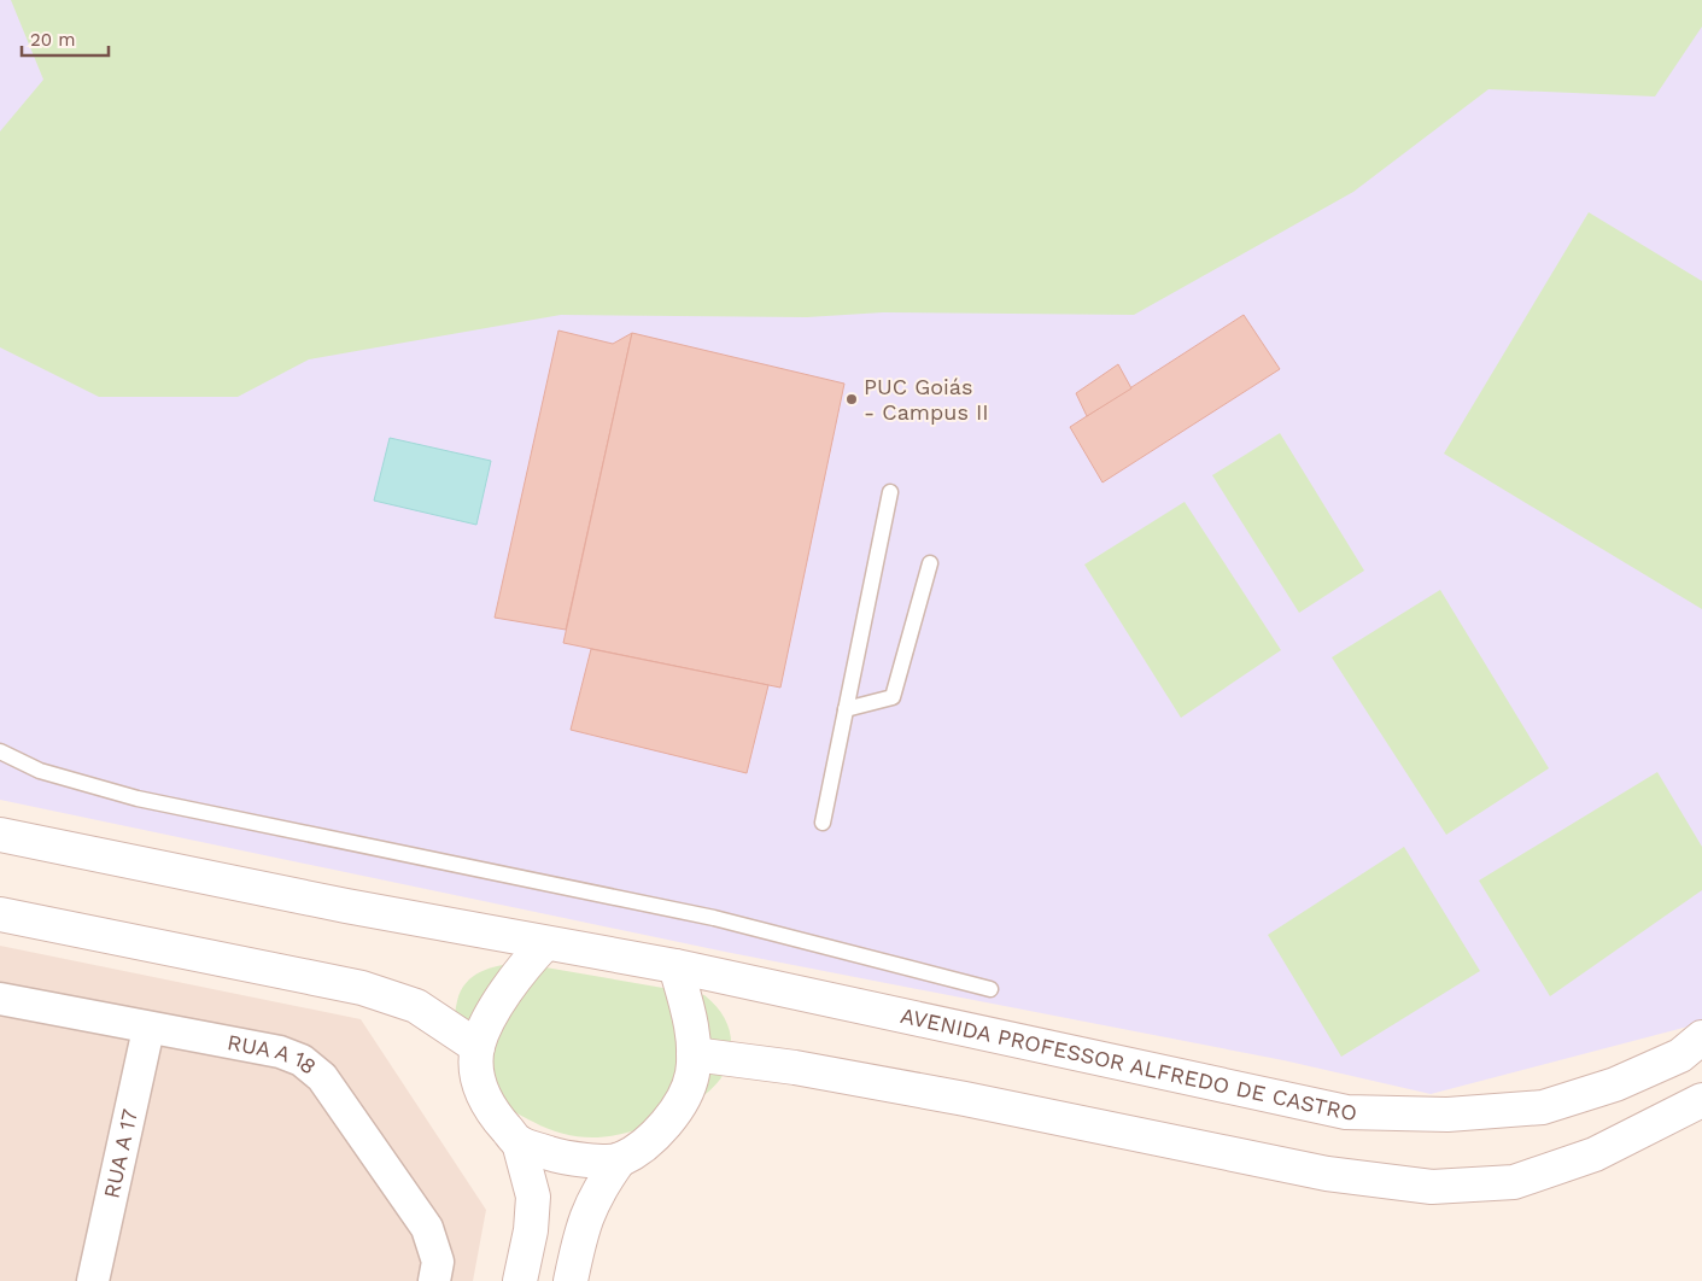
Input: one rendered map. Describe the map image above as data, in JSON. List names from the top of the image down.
{
  "streets": {
    "main road": ["AVENIDA PROFESSOR ALFREDO DE CASTRO"],
    "street": ["RUA A 18", "RUA A 17"]
  },
  "crossings": [
    ["RUA A 18", "RUA A 17"]
  ],
  "places": ["PUC Goiás - Campus II"],
  "scale_bar": "20 m"
}
